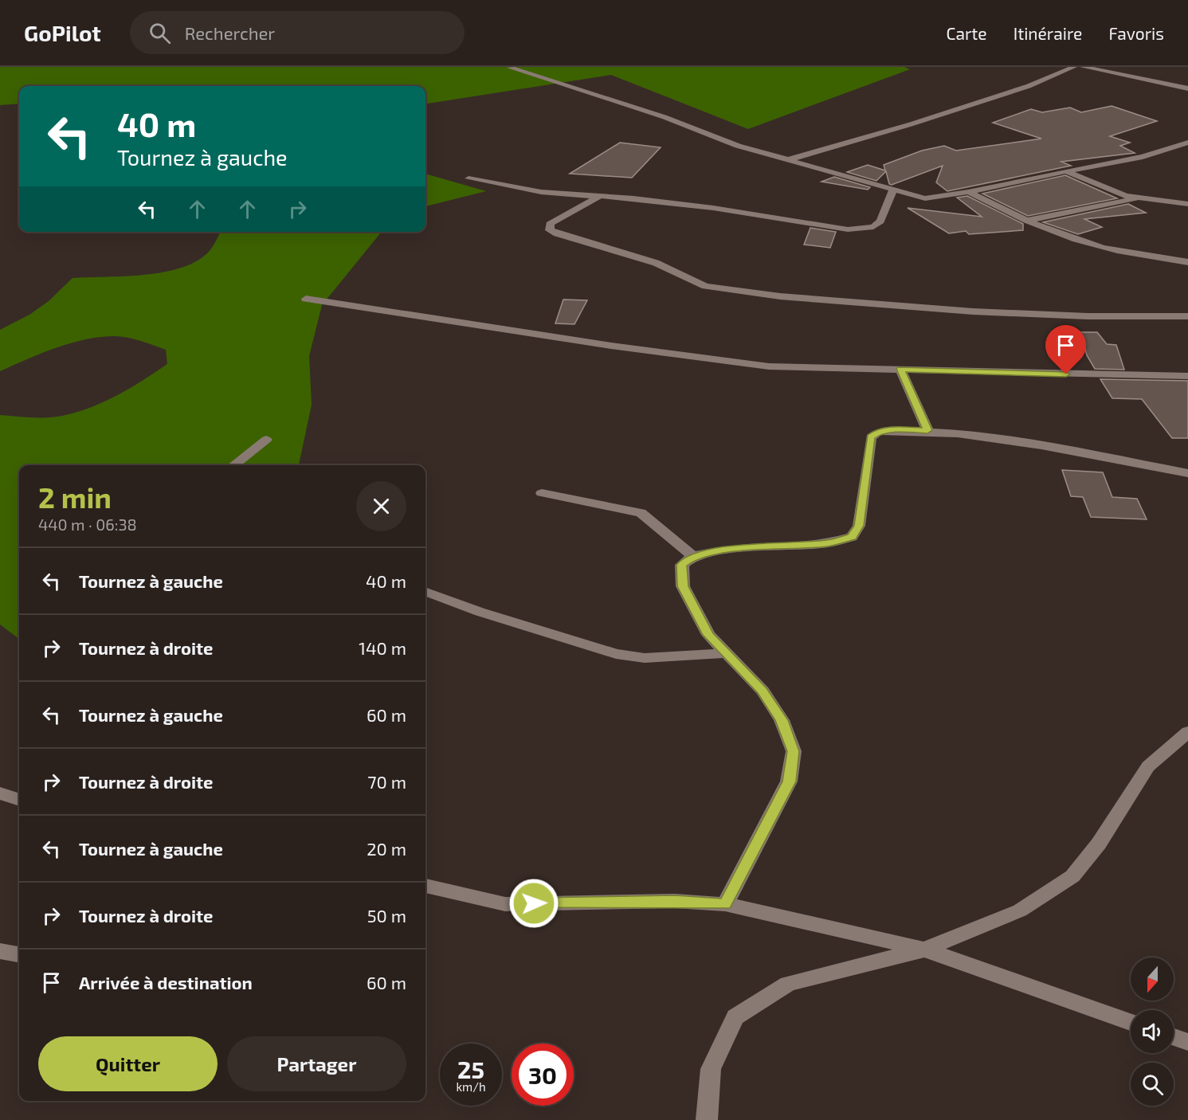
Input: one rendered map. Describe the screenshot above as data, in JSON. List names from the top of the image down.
{
  "north": "bottom",
  "page": {
    "header": "GoPilot",
    "search": "Rechercher",
    "nav": ["Carte", "Itinéraire", "Favoris"],
    "turn": ["40 m", "Tournez à gauche"],
    "heading": ["2 min", "440 m · 06:38"],
    "list": [
      {
        "name": "Tournez à gauche",
        "value": "40 m"
      },
      {
        "name": "Tournez à droite",
        "value": "140 m"
      },
      {
        "name": "Tournez à gauche",
        "value": "60 m"
      },
      {
        "name": "Tournez à droite",
        "value": "70 m"
      },
      {
        "name": "Tournez à gauche",
        "value": "20 m"
      },
      {
        "name": "Tournez à droite",
        "value": "50 m"
      },
      {
        "name": "Arrivée à destination",
        "value": "60 m"
      }
    ],
    "buttons": ["Quitter", "Partager"],
    "speed": "25 km/h",
    "limit": "30"
  }
}
